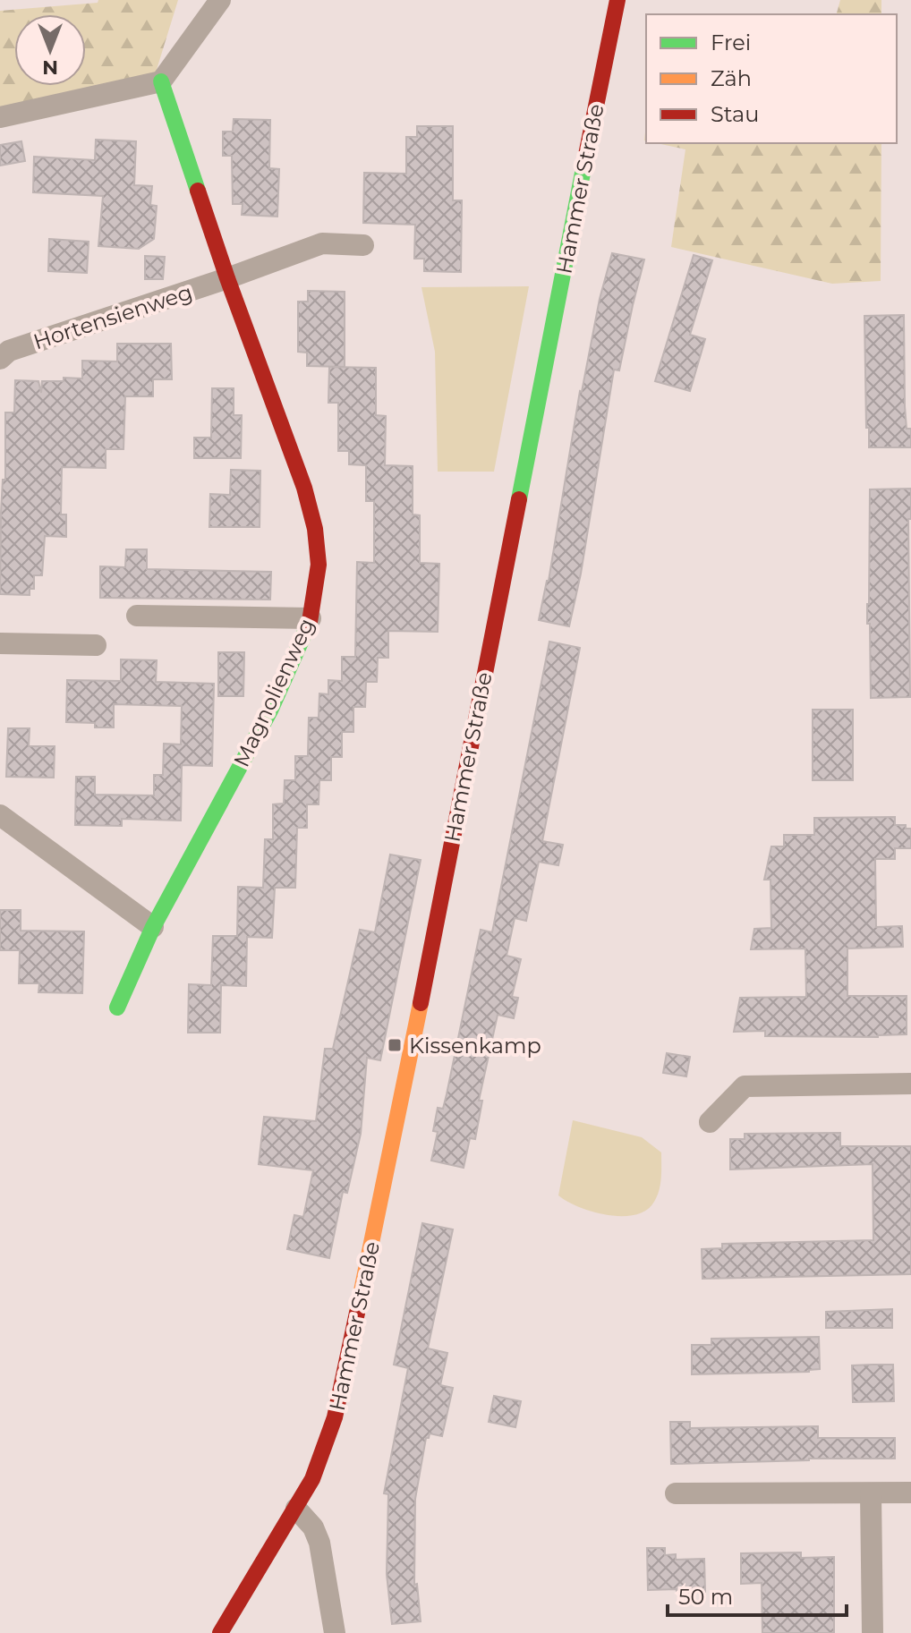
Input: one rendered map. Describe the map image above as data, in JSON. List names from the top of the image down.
{
  "streets": {
    "main road": ["Hammer Straße", "Magnolienweg"],
    "street": ["Hortensienweg"]
  },
  "crossings": [
    ["Hortensienweg", "Magnolienweg"]
  ],
  "places": {
    "transit": ["Kissenkamp"]
  },
  "legend": ["Frei", "Zäh", "Stau"],
  "scale_bar": "50 m",
  "north": "bottom"
}
